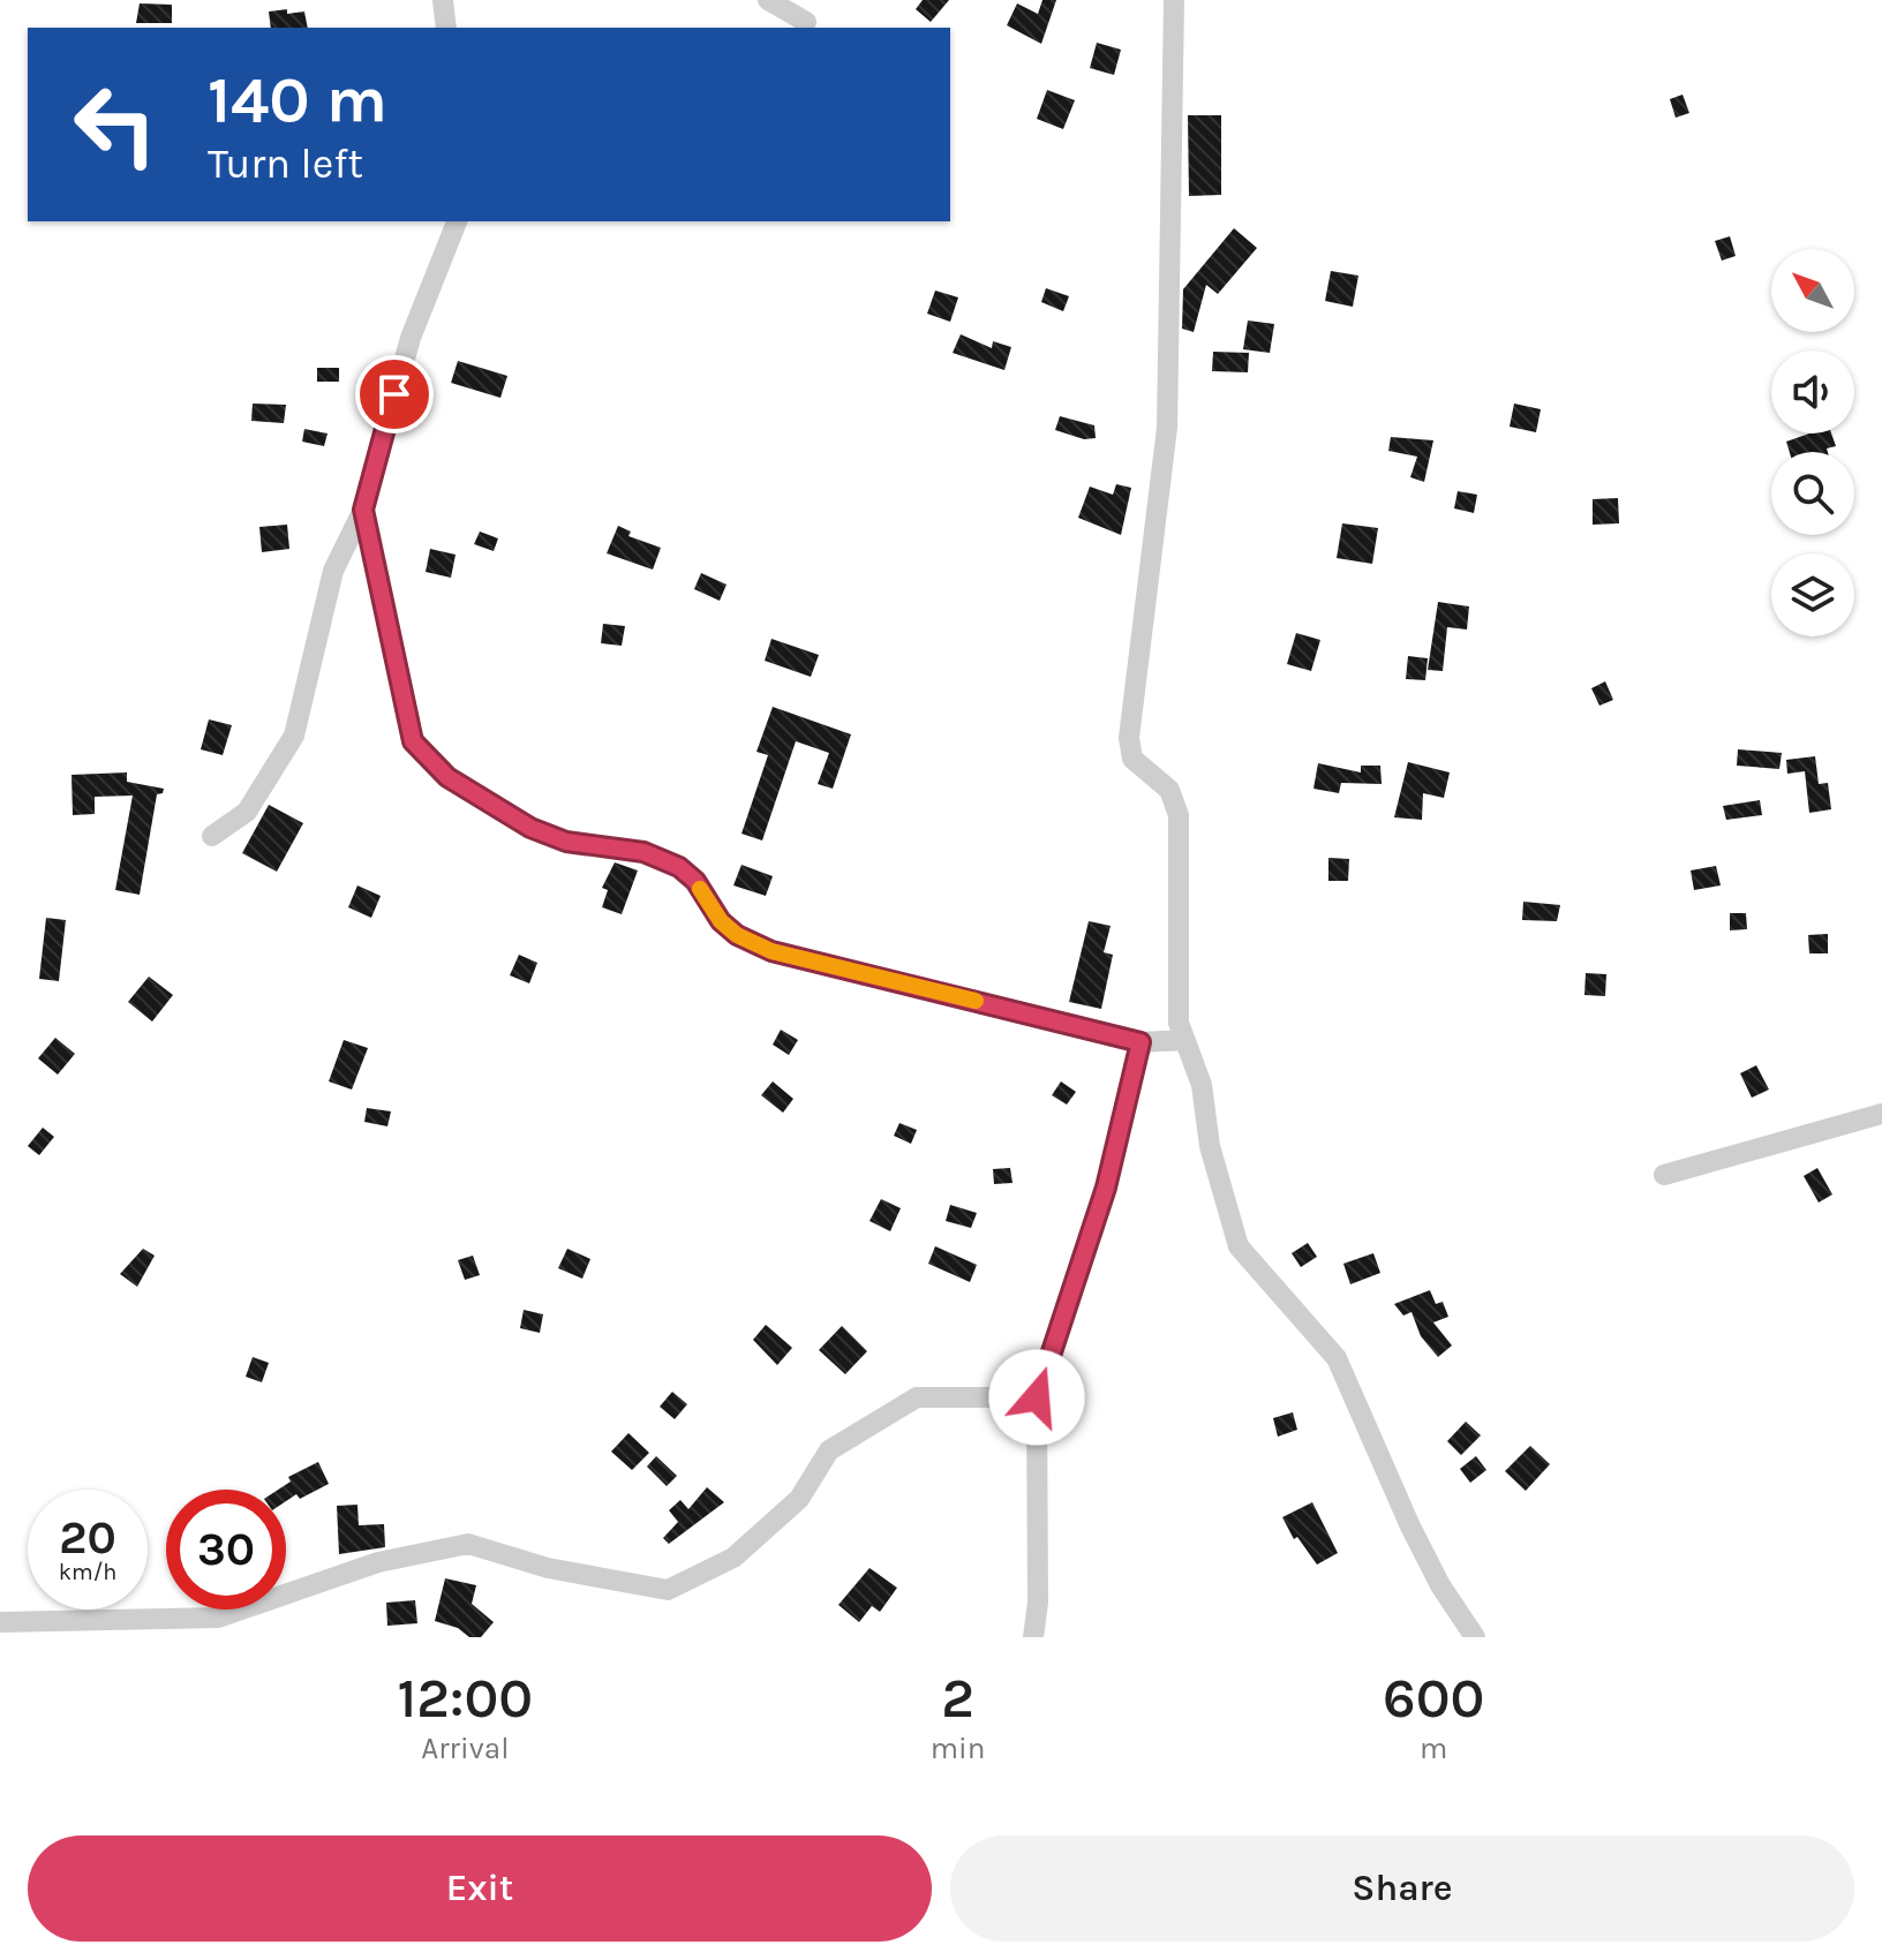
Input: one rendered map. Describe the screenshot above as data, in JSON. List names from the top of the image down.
{
  "north": "top left",
  "page": {
    "turn": ["140 m", "Turn left"],
    "speed": "20 km/h",
    "limit": "30",
    "eta": [
      "12:00",
      "Arrival",
      "2",
      "min",
      "600",
      "m"
    ],
    "buttons": ["Exit", "Share"]
  }
}
